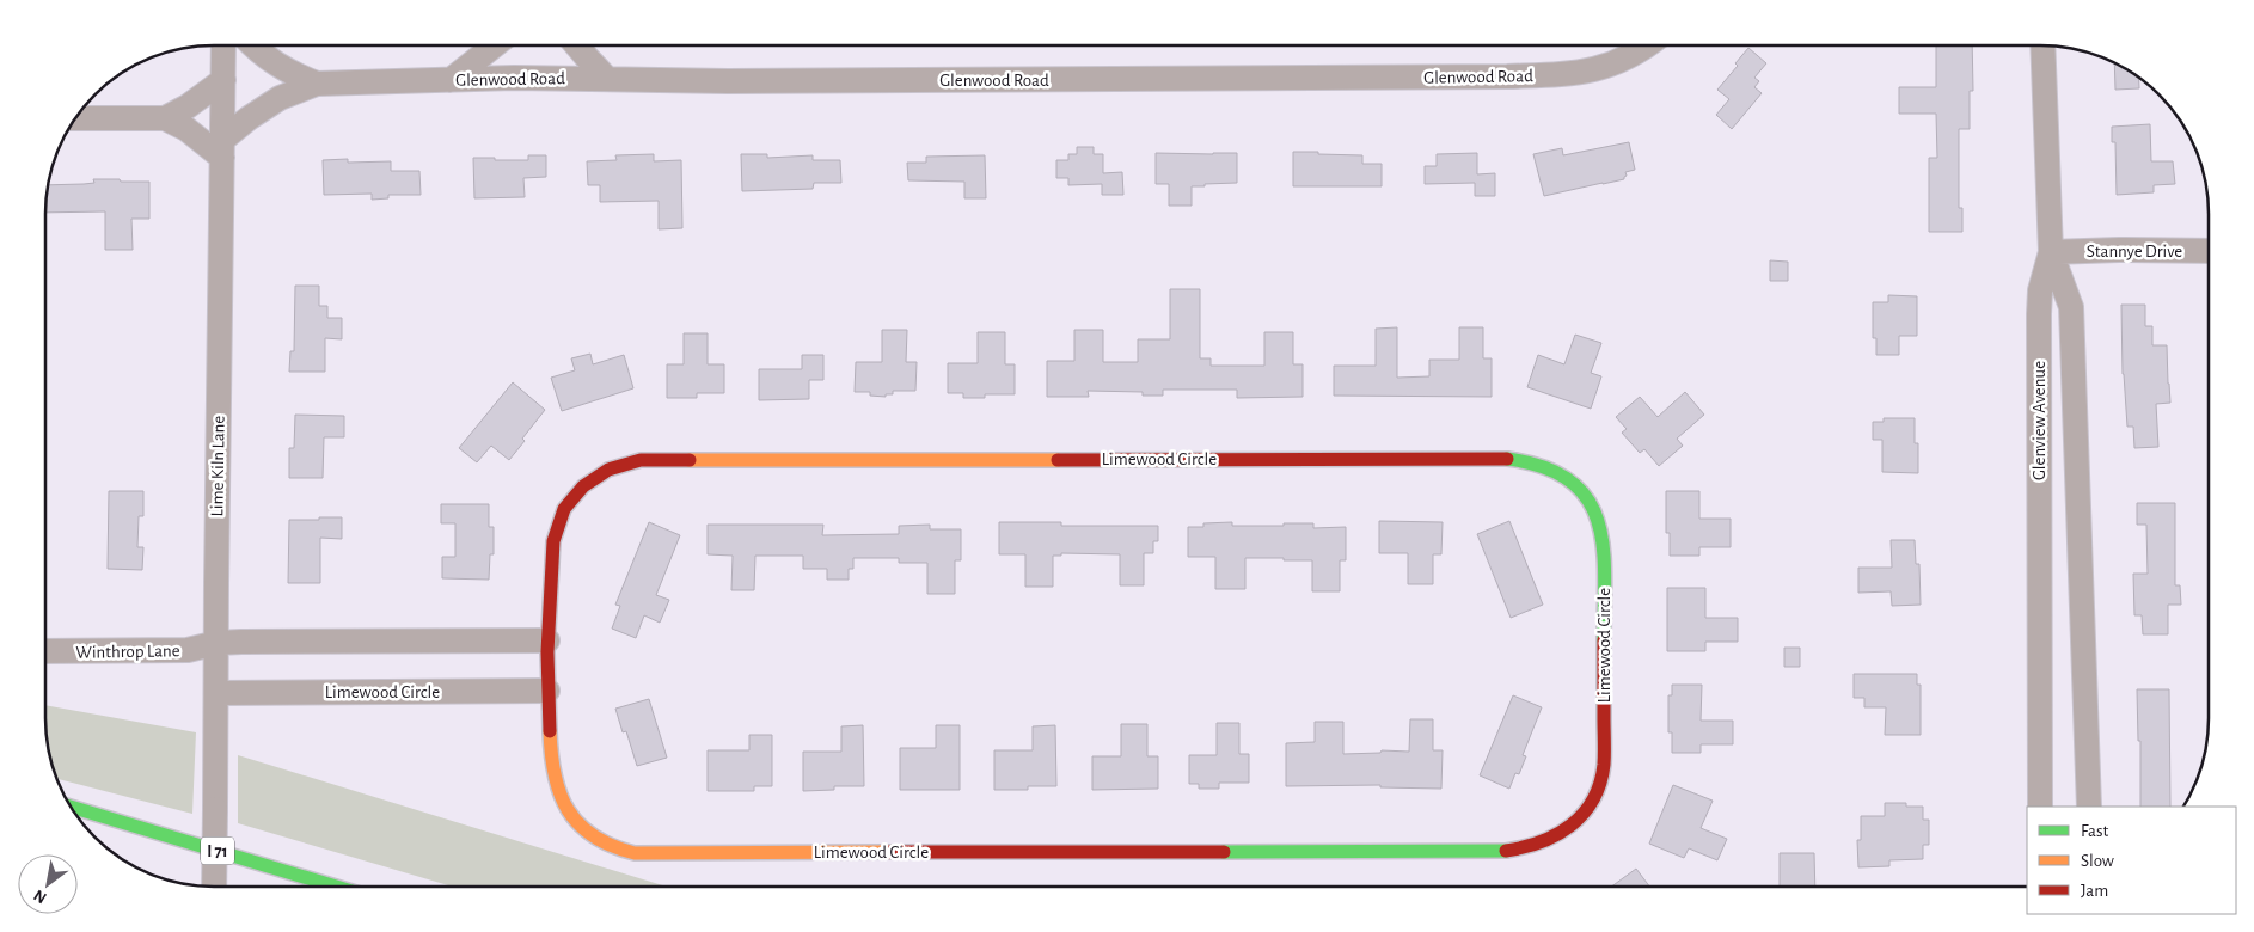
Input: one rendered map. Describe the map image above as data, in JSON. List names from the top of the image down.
{
  "streets": {
    "main road": ["Limewood Circle", "I 71"],
    "street": [
      "Glenwood Road",
      "Stannye Drive",
      "Glenview Avenue",
      "Lime Kiln Lane",
      "Winthrop Lane"
    ]
  },
  "crossings": [
    ["Glenwood Road", "Lime Kiln Lane"],
    ["Stannye Drive", "Glenview Avenue"],
    ["Limewood Circle", "Lime Kiln Lane"],
    ["Lime Kiln Lane", "Winthrop Lane"]
  ],
  "legend": ["Fast", "Slow", "Jam"],
  "north": "bottom left"
}
